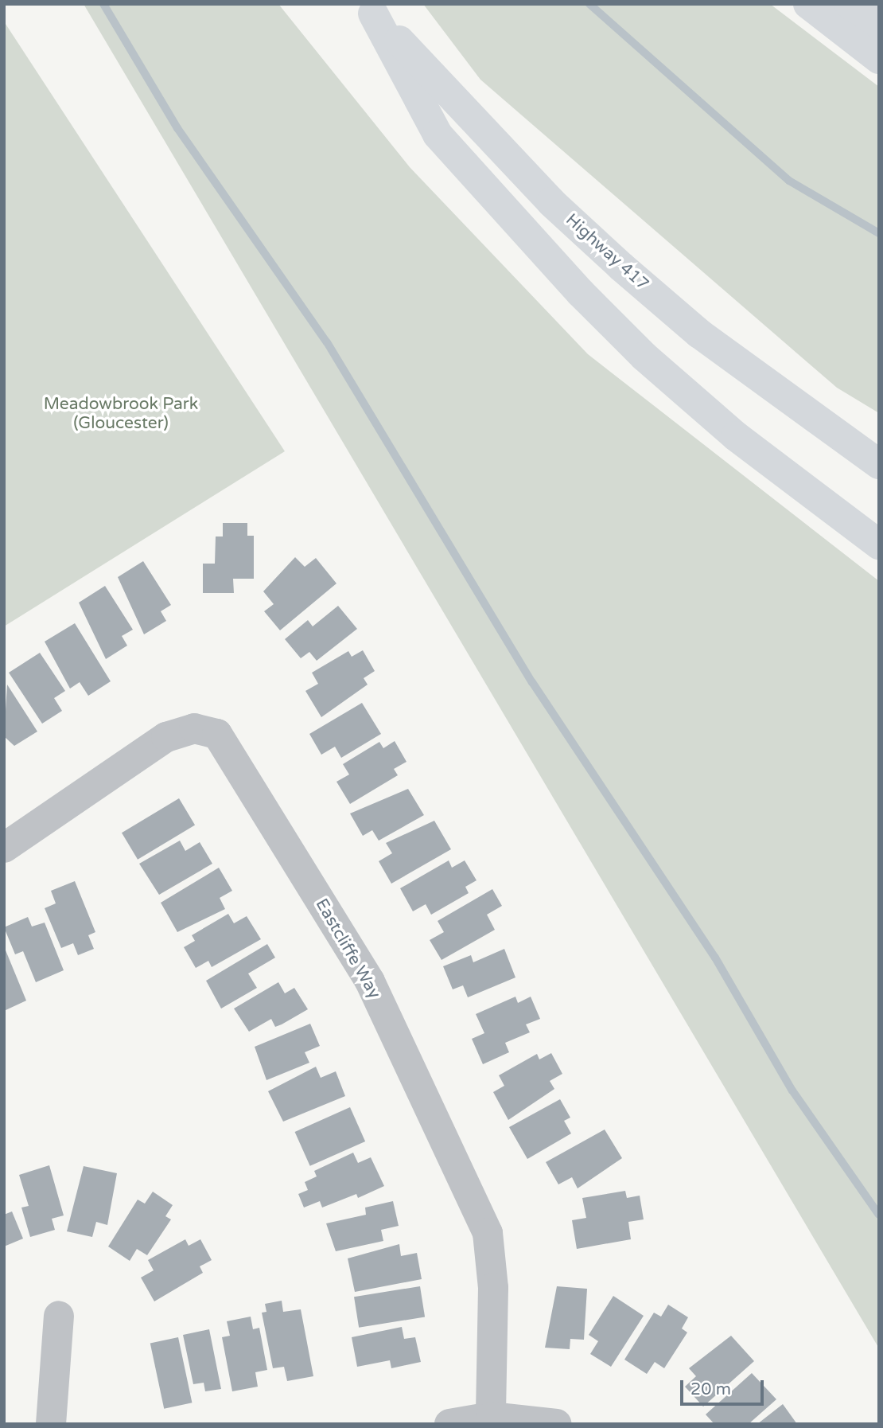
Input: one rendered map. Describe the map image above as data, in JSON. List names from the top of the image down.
{
  "streets": {
    "highway": ["Highway 417"],
    "street": ["Eastcliffe Way"]
  },
  "parks": ["Meadowbrook Park (Gloucester)"],
  "scale_bar": "20 m"
}
